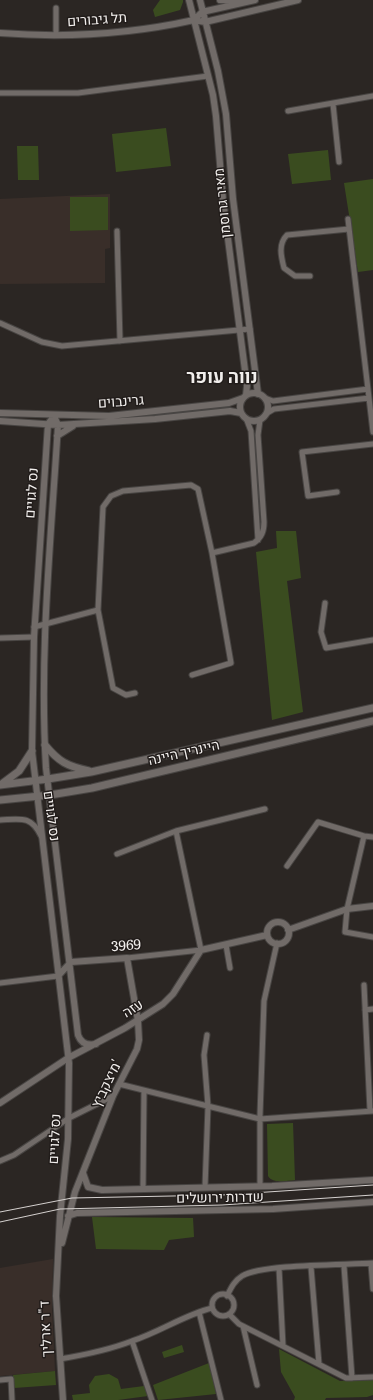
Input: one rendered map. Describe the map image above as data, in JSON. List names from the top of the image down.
{
  "streets": {
    "main road": ["היינריך היינה"],
    "street": [
      "תל גיבורים",
      "מאיר גרוסמן",
      "גרינבוים",
      "נס לגויים",
      "3969",
      "עזה",
      "מיצקביץ'",
      "שדרות ירושלים",
      "ד\"ר ארליך"
    ]
  },
  "crossings": [
    ["תל גיבורים", "מאיר גרוסמן"],
    ["מאיר גרוסמן", "גרינבוים"],
    ["גרינבוים", "נס לגויים"],
    ["נס לגויים", "היינריך היינה"],
    ["נס לגויים", "3969"],
    ["נס לגויים", "עזה"],
    ["נס לגויים", "ד\"ר ארליך"],
    ["3969", "עזה"],
    ["3969", "מיצקביץ'"],
    ["עזה", "מיצקביץ'"],
    ["מיצקביץ'", "שדרות ירושלים"],
    ["מיצקביץ'", "ד\"ר ארליך"],
    ["שדרות ירושלים", "ד\"ר ארליך"]
  ],
  "districts": ["נווה עופר"]
}
